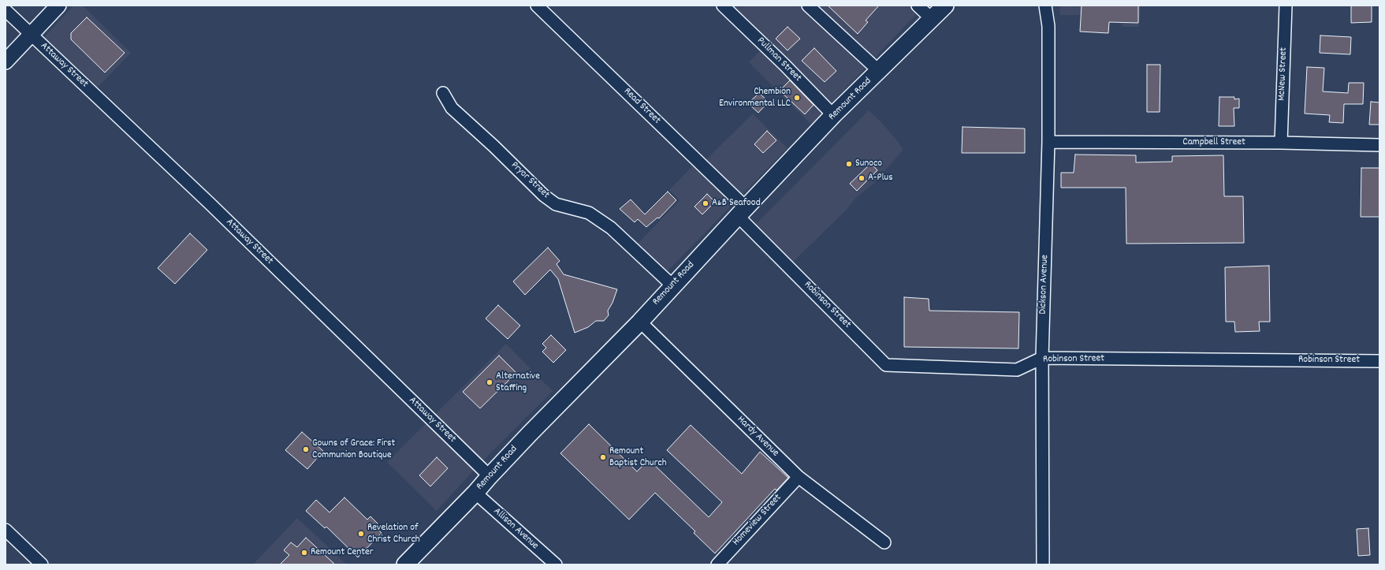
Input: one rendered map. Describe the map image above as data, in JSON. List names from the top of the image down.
{
  "streets": {
    "main road": ["Remount Road"],
    "street": [
      "Pullman Street",
      "Attaway Street",
      "McNew Street",
      "Read Street",
      "Campbell Street",
      "Pryor Street",
      "Dickson Avenue",
      "Robinson Street",
      "Hardy Avenue",
      "Homeview Street",
      "Allison Avenue"
    ]
  },
  "crossings": [
    ["Pullman Street", "Remount Road"],
    ["Attaway Street", "Remount Road"],
    ["McNew Street", "Campbell Street"],
    ["Remount Road", "Read Street"],
    ["Remount Road", "Pryor Street"],
    ["Remount Road", "Robinson Street"],
    ["Remount Road", "Hardy Avenue"],
    ["Remount Road", "Allison Avenue"],
    ["Read Street", "Robinson Street"],
    ["Campbell Street", "Dickson Avenue"],
    ["Dickson Avenue", "Robinson Street"],
    ["Hardy Avenue", "Homeview Street"]
  ],
  "places": [
    "Chembion Environmental LLC",
    "Sunoco",
    "A-Plus",
    "A&B Seafood",
    "Alternative Staffing",
    "Gowns of Grace: First Communion Boutique",
    "Remount Baptist Church",
    "Revelation of Christ Church",
    "Remount Center"
  ]
}
